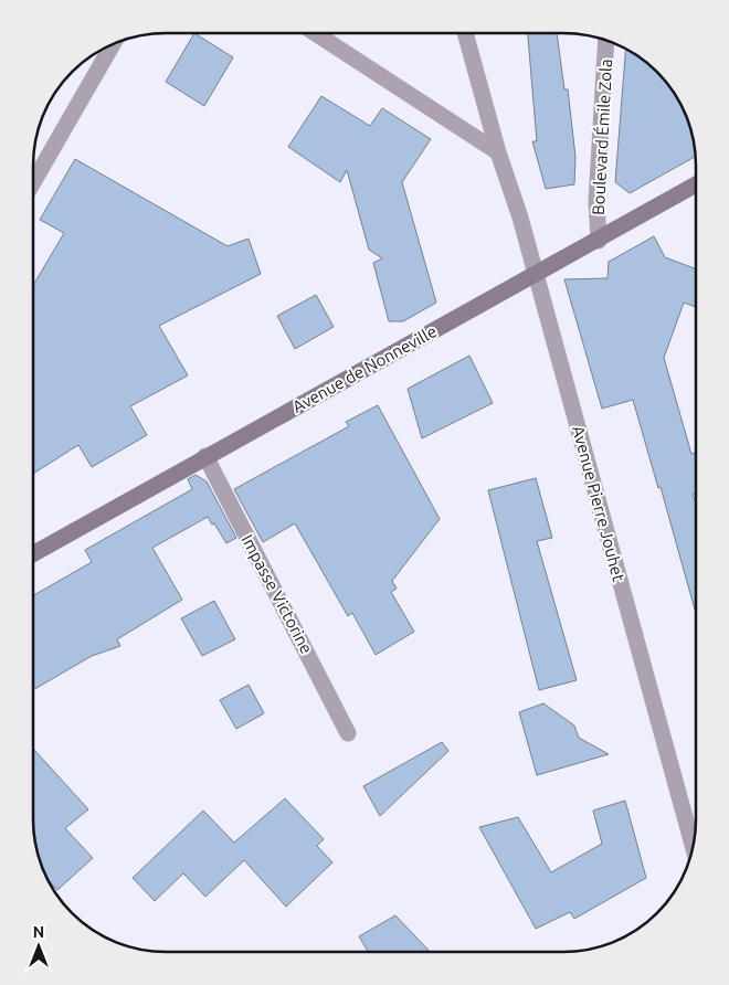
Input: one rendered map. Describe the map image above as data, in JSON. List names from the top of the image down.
{
  "streets": {
    "street": [
      "Boulevard Émile Zola",
      "Avenue de Nonneville",
      "Avenue Pierre Jouhet",
      "Impasse Victorine"
    ]
  },
  "crossings": [
    ["Boulevard Émile Zola", "Avenue de Nonneville"],
    ["Avenue de Nonneville", "Avenue Pierre Jouhet"],
    ["Avenue de Nonneville", "Impasse Victorine"]
  ],
  "north": "top"
}
